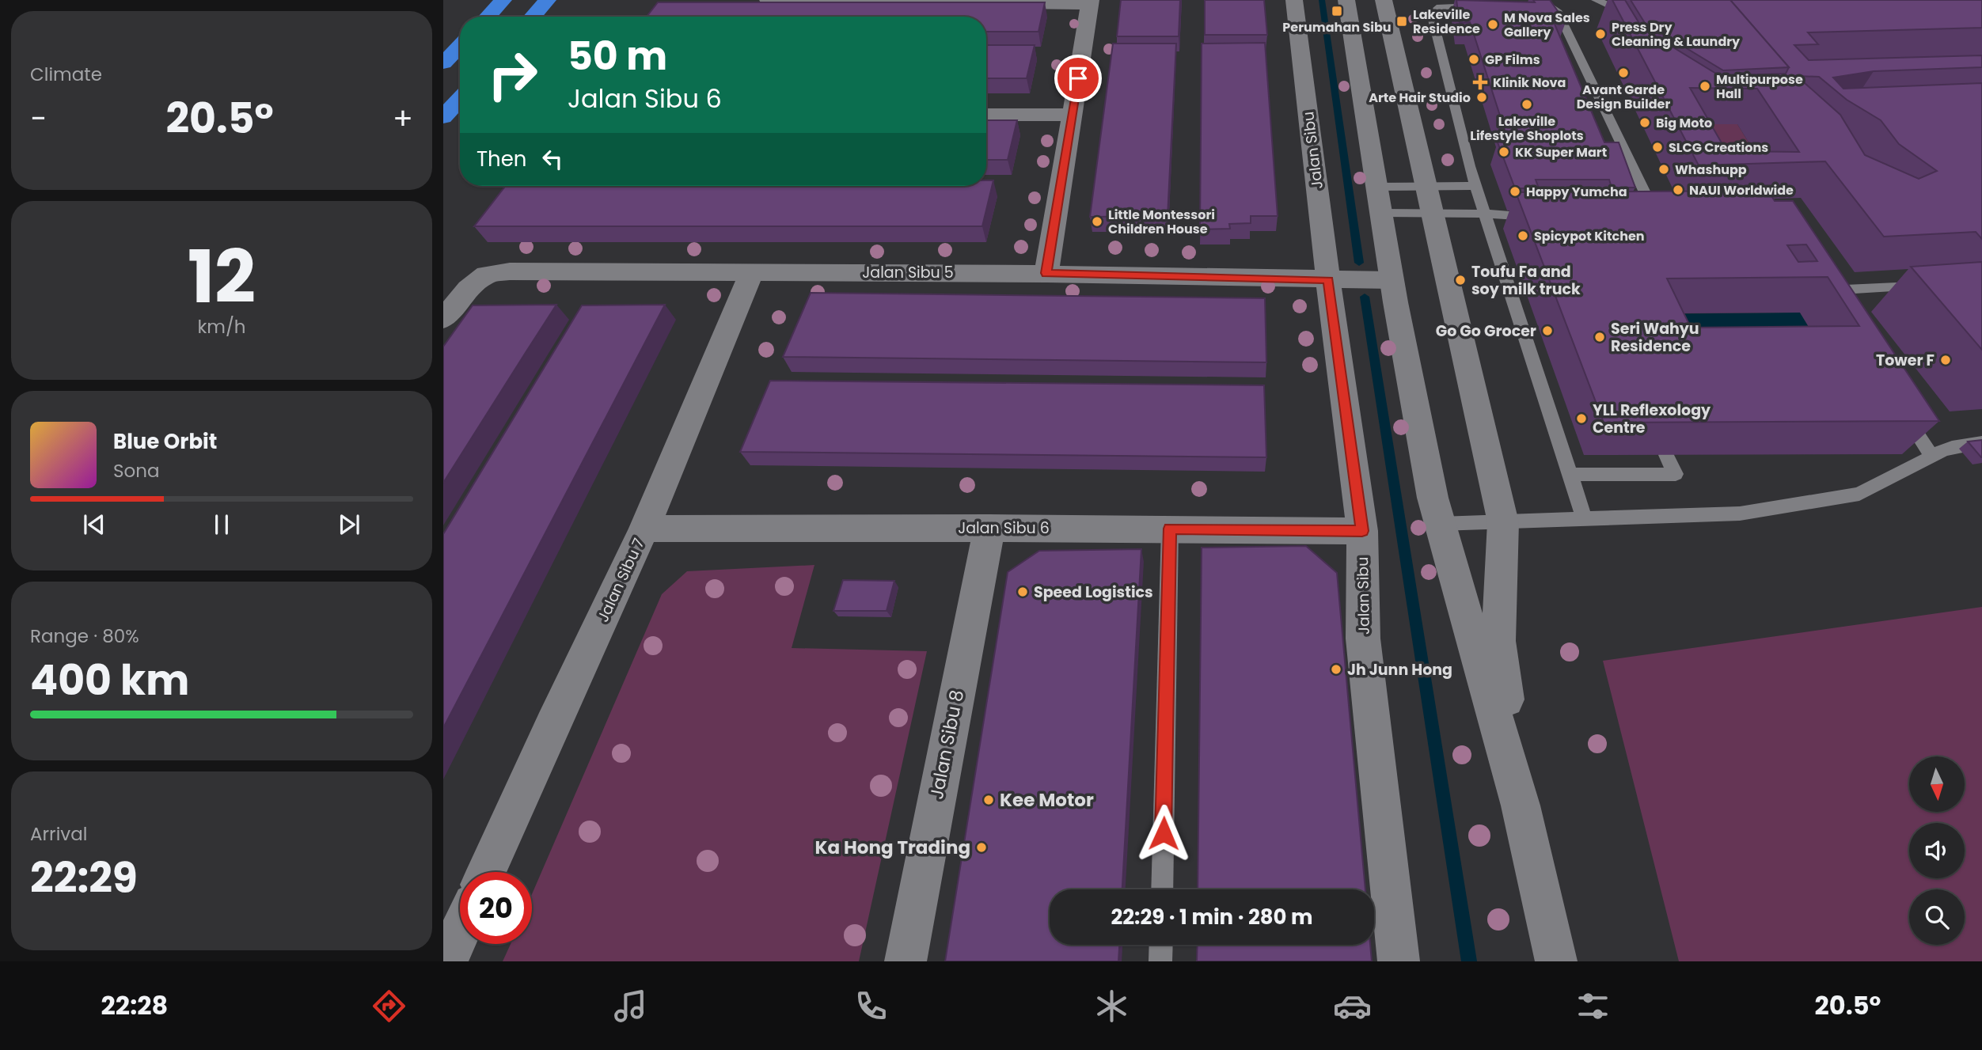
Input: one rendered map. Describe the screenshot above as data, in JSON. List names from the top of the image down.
{
  "streets": {
    "street": [
      "Jalan Sibu",
      "Jalan Sibu 5",
      "Jalan Sibu 6",
      "Jalan Sibu 7",
      "Jalan Sibu 8"
    ]
  },
  "crossings": [
    ["Jalan Sibu", "Jalan Sibu 5"],
    ["Jalan Sibu", "Jalan Sibu 6"],
    ["Jalan Sibu 5", "Jalan Sibu 7"],
    ["Jalan Sibu 6", "Jalan Sibu 7"],
    ["Jalan Sibu 6", "Jalan Sibu 8"]
  ],
  "places": {
    "transit": ["Perumahan Sibu", "Lakeville Residence"],
    "other": [
      "M Nova Sales Gallery",
      "Press Dry Cleaning & Laundry",
      "GP Films",
      "Avant Garde Design Builder",
      "Multipurpose Hall",
      "Arte Hair Studio",
      "Lakeville Lifestyle Shoplots",
      "Big Moto",
      "SLCG Creations",
      "KK Super Mart",
      "Whashupp",
      "NAUI Worldwide",
      "Happy Yumcha",
      "Little Montessori Children House",
      "Spicypot Kitchen",
      "Toufu Fa and soy milk truck",
      "Go Go Grocer",
      "Seri Wahyu Residence",
      "Tower F",
      "YLL Reflexology Centre",
      "Speed Logistics",
      "Jh Junn Hong",
      "Kee Motor",
      "Ka Hong Trading"
    ],
    "health": ["Klinik Nova"]
  },
  "north": "bottom",
  "page": {
    "tile": [
      "Climate",
      ["12", "km/h"],
      ["Range · 80%", "400 km"],
      ["Arrival", "22:29"]
    ],
    "turn": ["50 m", "Jalan Sibu 6"],
    "heat": ["−", "20.5°", "+"],
    "then": "Then",
    "song": ["Blue Orbit", "Sona"],
    "limit": "20",
    "trip": "22:29 · 1 min · 280 m",
    "tabs": ["22:28", "20.5°"]
  }
}
